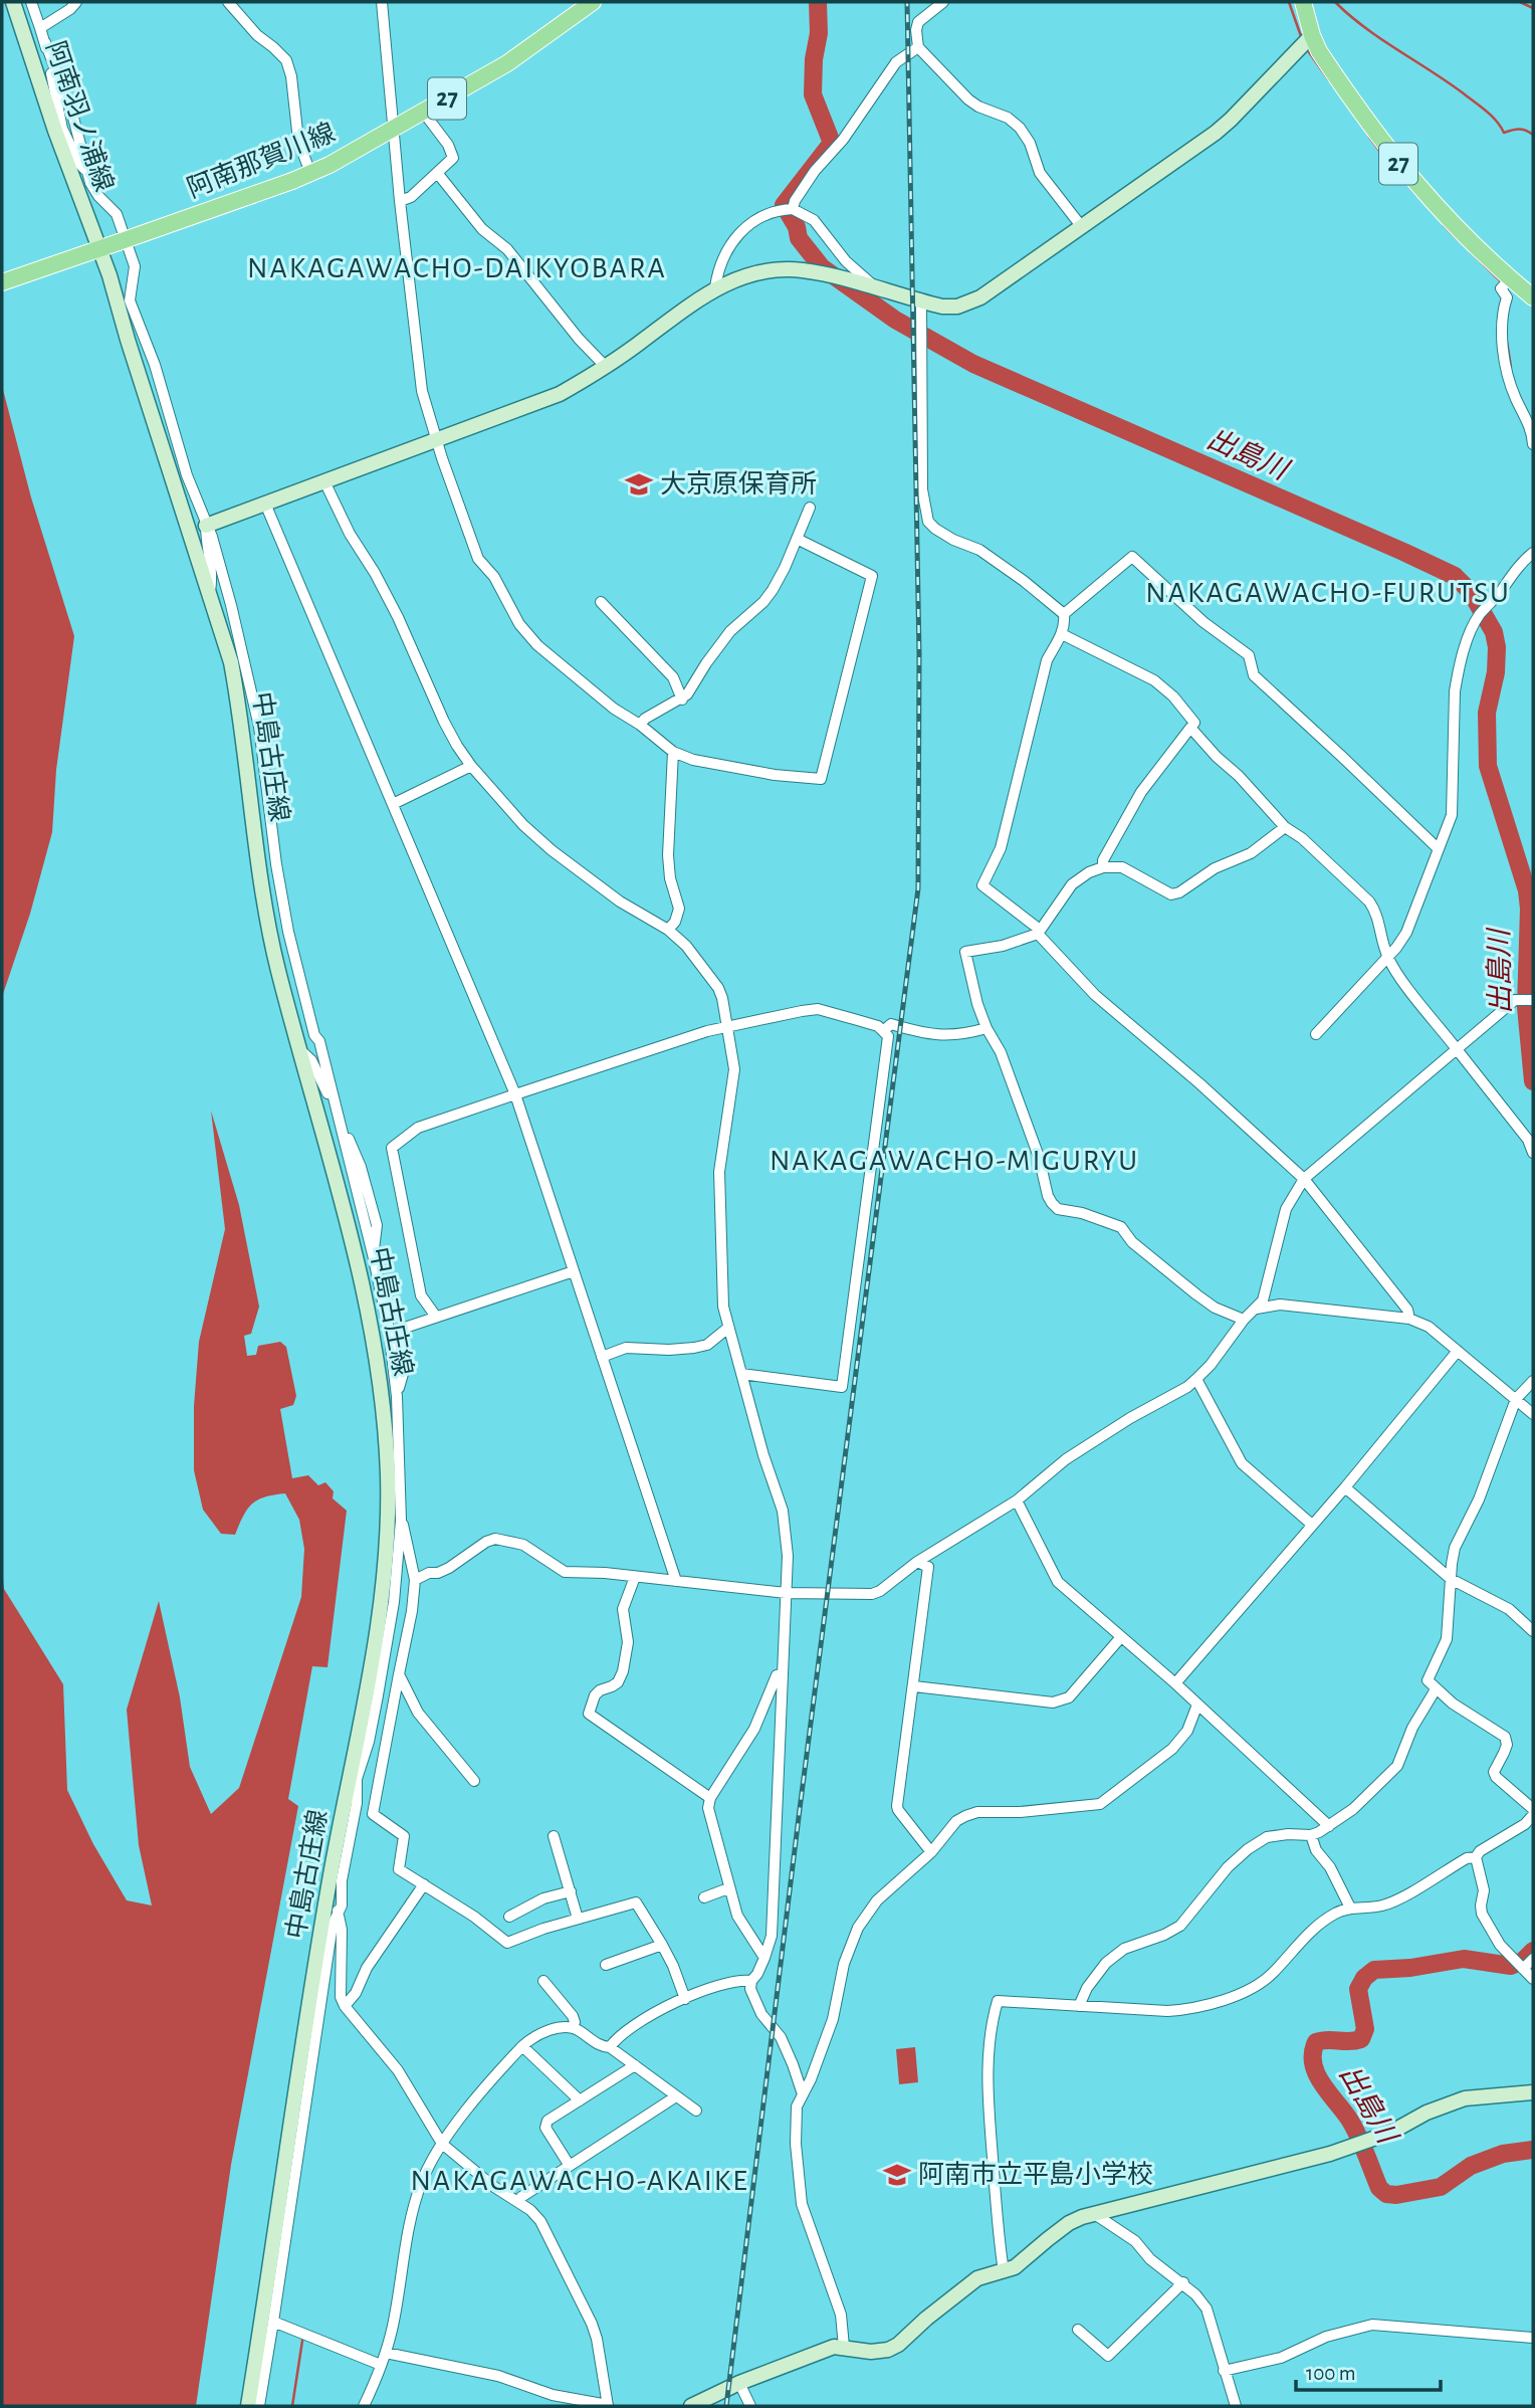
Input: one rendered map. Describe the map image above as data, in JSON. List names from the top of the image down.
{
  "streets": {
    "main road": [
      "27",
      "阿南羽ノ浦線",
      "阿南那賀川線",
      "中島古庄線"
    ]
  },
  "crossings": [
    ["阿南羽ノ浦線", "阿南那賀川線"],
    ["阿南羽ノ浦線", "中島古庄線"],
    ["阿南那賀川線", "中島古庄線"]
  ],
  "districts": [
    "NAKAGAWACHO-DAIKYOBARA",
    "NAKAGAWACHO-FURUTSU",
    "NAKAGAWACHO-MIGURYU",
    "NAKAGAWACHO-AKAIKE"
  ],
  "water": ["出島川"],
  "places": {
    "school or university": ["大京原保育所", "阿南市立平島小学校"]
  },
  "scale_bar": "100 m"
}
